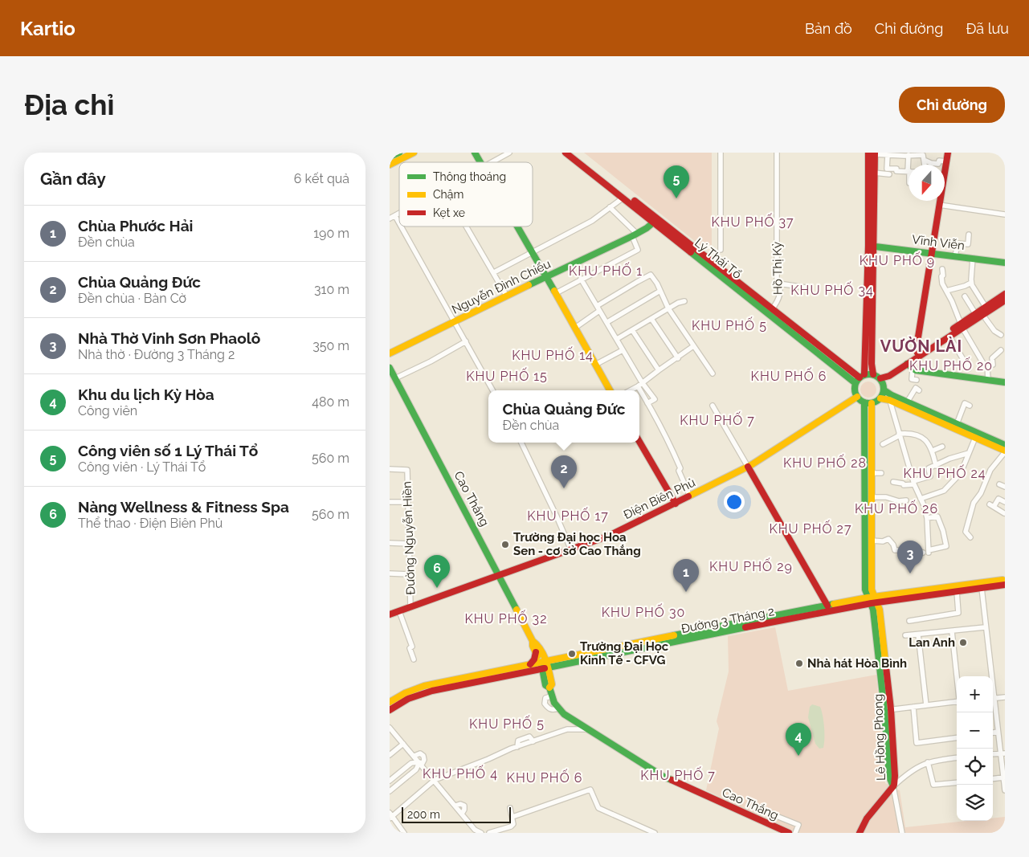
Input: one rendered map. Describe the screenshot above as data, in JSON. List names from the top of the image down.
{
  "streets": {
    "main road": [
      "Vĩnh Viễn",
      "Lý Thái Tổ",
      "Nguyễn Đình Chiểu",
      "Cao Thắng",
      "Điện Biên Phủ",
      "Đường 3 Tháng 2",
      "Lê Hồng Phong"
    ],
    "street": ["Hồ Thị Kỷ", "Đường Nguyễn Hiền"]
  },
  "crossings": [
    ["Lý Thái Tổ", "Hồ Thị Kỷ"],
    ["Lý Thái Tổ", "Nguyễn Đình Chiểu"],
    ["Lý Thái Tổ", "Điện Biên Phủ"],
    ["Lý Thái Tổ", "Lê Hồng Phong"],
    ["Cao Thắng", "Điện Biên Phủ"],
    ["Cao Thắng", "Đường 3 Tháng 2"],
    ["Điện Biên Phủ", "Đường Nguyễn Hiền"],
    ["Điện Biên Phủ", "Lê Hồng Phong"],
    ["Đường 3 Tháng 2", "Lê Hồng Phong"]
  ],
  "districts": [
    "KHU PHỐ 37",
    "KHU PHỐ 9",
    "KHU PHỐ 1",
    "KHU PHỐ 34",
    "KHU PHỐ 5",
    "VƯỜN LÀI",
    "KHU PHỐ 14",
    "KHU PHỐ 20",
    "KHU PHỐ 15",
    "KHU PHỐ 6",
    "KHU PHỐ 7",
    "KHU PHỐ 28",
    "KHU PHỐ 24",
    "KHU PHỐ 26",
    "KHU PHỐ 17",
    "KHU PHỐ 27",
    "KHU PHỐ 29",
    "KHU PHỐ 30",
    "KHU PHỐ 32",
    "KHU PHỐ 5",
    "KHU PHỐ 4",
    "KHU PHỐ 7",
    "KHU PHỐ 6"
  ],
  "places": [
    "Trường Đại học Hoa Sen - cơ sở Cao Thắng",
    "Lan Anh",
    "Trường Đại Học Kinh Tế - CFVG",
    "Nhà hát Hòa Bình"
  ],
  "legend": ["Thông thoáng", "Chậm", "Kẹt xe"],
  "scale_bar": "200 m",
  "north": "bottom",
  "page": {
    "header": "Kartio",
    "nav": ["Bản đồ", "Chỉ đường", "Đã lưu"],
    "buttons": "Chỉ đường",
    "title": "Địa chỉ",
    "heading": ["Gần đây", "6 kết quả"],
    "pins": [
      "5",
      "2",
      "3",
      "6",
      "1",
      "4"
    ],
    "list": [
      {
        "mark": "1",
        "name": "Chùa Phước Hải",
        "note": "Đền chùa",
        "value": "190 m"
      },
      {
        "mark": "2",
        "name": "Chùa Quảng Đức",
        "note": "Đền chùa · Bàn Cờ",
        "value": "310 m"
      },
      {
        "mark": "3",
        "name": "Nhà Thờ Vinh Sơn Phaolô",
        "note": "Nhà thờ · Đường 3 Tháng 2",
        "value": "350 m"
      },
      {
        "mark": "4",
        "name": "Khu du lịch Kỳ Hòa",
        "note": "Công viên",
        "value": "480 m"
      },
      {
        "mark": "5",
        "name": "Công viên số 1 Lý Thái Tổ",
        "note": "Công viên · Lý Thái Tổ",
        "value": "560 m"
      },
      {
        "mark": "6",
        "name": "Nàng Wellness & Fitness Spa",
        "note": "Thể thao · Điện Biên Phủ",
        "value": "560 m"
      }
    ],
    "popup": ["Chùa Quảng Đức", "Đền chùa"],
    "map_buttons": ["+", "−"],
    "scale": "200 m"
  }
}
